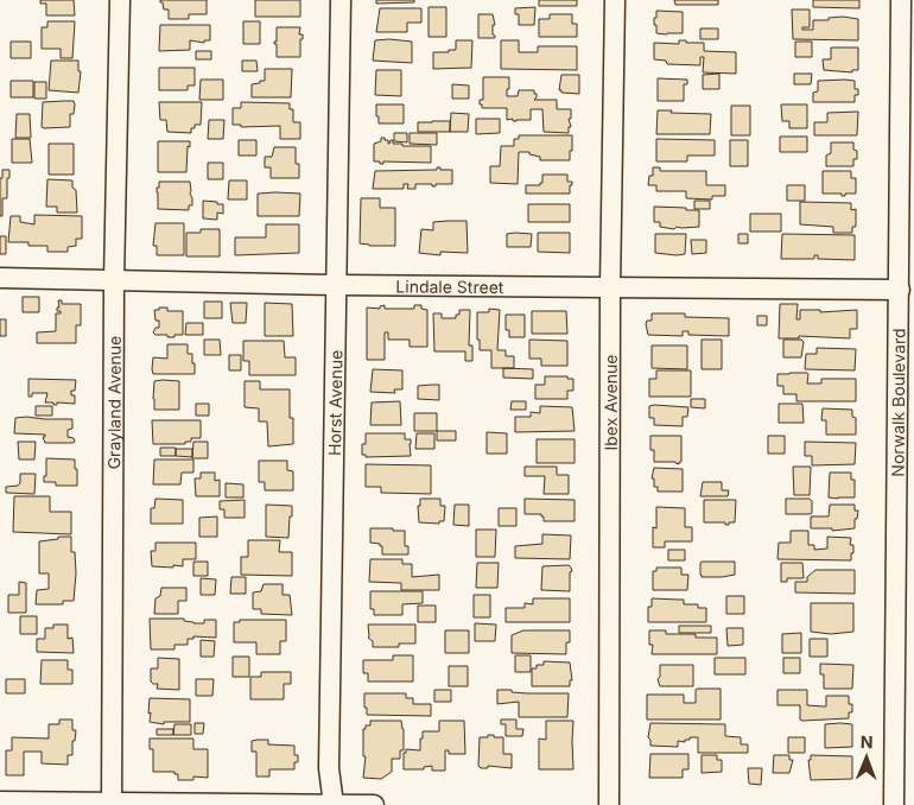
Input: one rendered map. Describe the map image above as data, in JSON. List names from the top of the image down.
{
  "streets": {
    "street": [
      "Lindale Street",
      "Grayland Avenue",
      "Horst Avenue",
      "Ibex Avenue",
      "Norwalk Boulevard"
    ]
  },
  "crossings": [
    ["Lindale Street", "Grayland Avenue"],
    ["Lindale Street", "Horst Avenue"],
    ["Lindale Street", "Ibex Avenue"],
    ["Lindale Street", "Norwalk Boulevard"]
  ],
  "north": "top"
}
